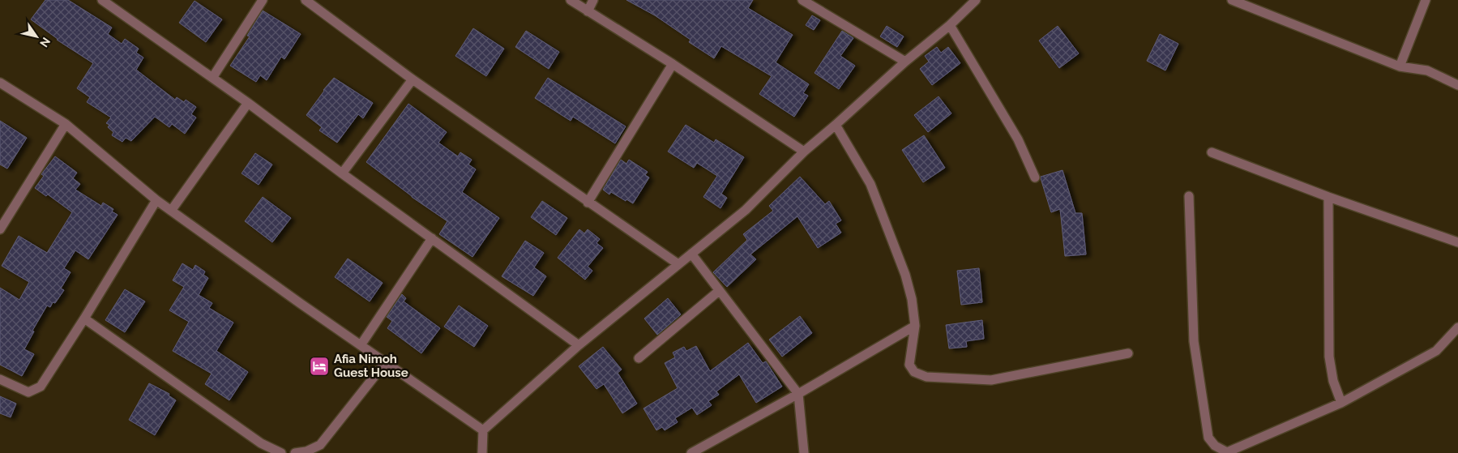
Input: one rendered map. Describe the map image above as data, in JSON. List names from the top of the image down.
{
  "places": {
    "hotel": ["Afia Nimoh Guest House"]
  },
  "north": "bottom right"
}
